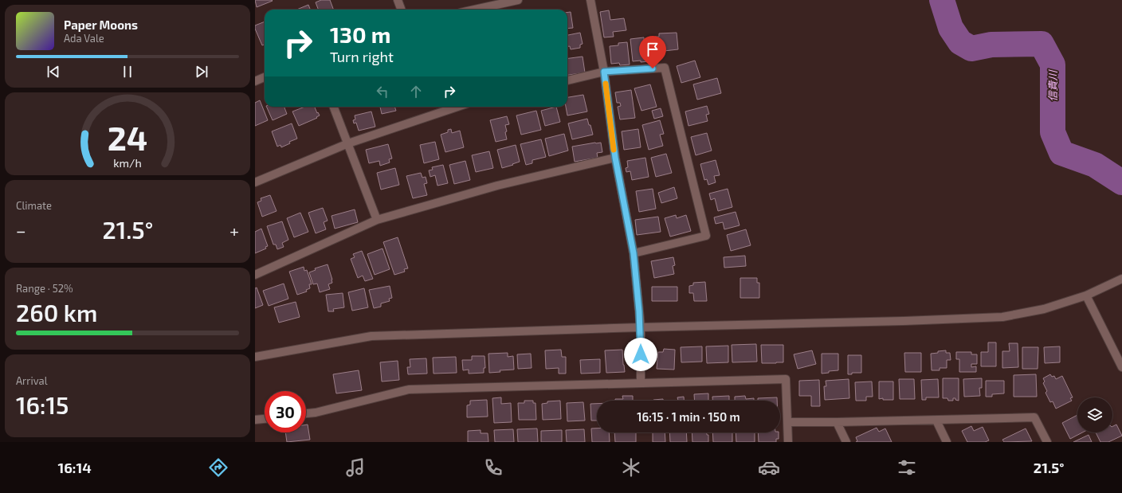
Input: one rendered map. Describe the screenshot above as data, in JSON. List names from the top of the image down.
{
  "water": ["信貴川"],
  "page": {
    "turn": ["130 m", "Turn right"],
    "song": ["Paper Moons", "Ada Vale"],
    "tile": [
      "Climate",
      ["Range · 52%", "260 km"],
      ["Arrival", "16:15"]
    ],
    "heat": ["−", "21.5°", "+"],
    "limit": "30",
    "trip": "16:15 · 1 min · 150 m",
    "tabs": ["16:14", "21.5°"],
    "gauge": ["24", "km/h"]
  }
}
